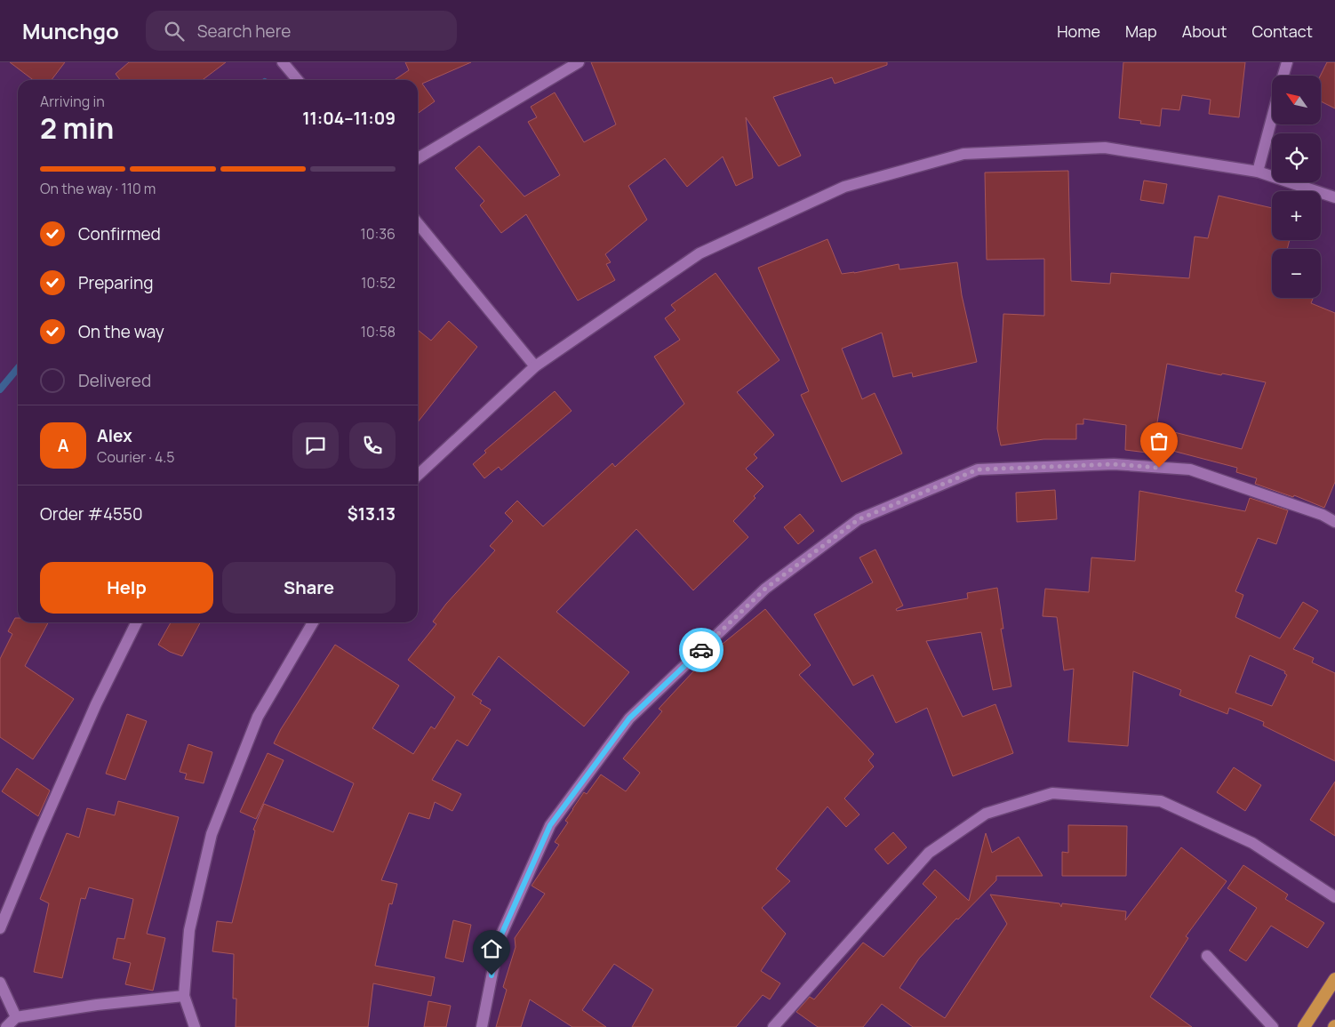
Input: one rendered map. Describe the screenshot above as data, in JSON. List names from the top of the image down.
{
  "north": "top left",
  "page": {
    "header": "Munchgo",
    "search": "Search here",
    "nav": [
      "Home",
      "Map",
      "About",
      "Contact"
    ],
    "map_buttons": ["+", "−"],
    "heading": ["2 min", "Arriving in", "11:04–11:09"],
    "panel": [
      "Alex",
      "Courier · 4.5",
      "Order #4550",
      "$13.13"
    ],
    "bar": "On the way · 110 m",
    "list": [
      ["Confirmed", "10:36"],
      ["Preparing", "10:52"],
      ["On the way", "10:58"],
      "Delivered"
    ],
    "round": "A",
    "buttons": ["Help", "Share"]
  }
}
